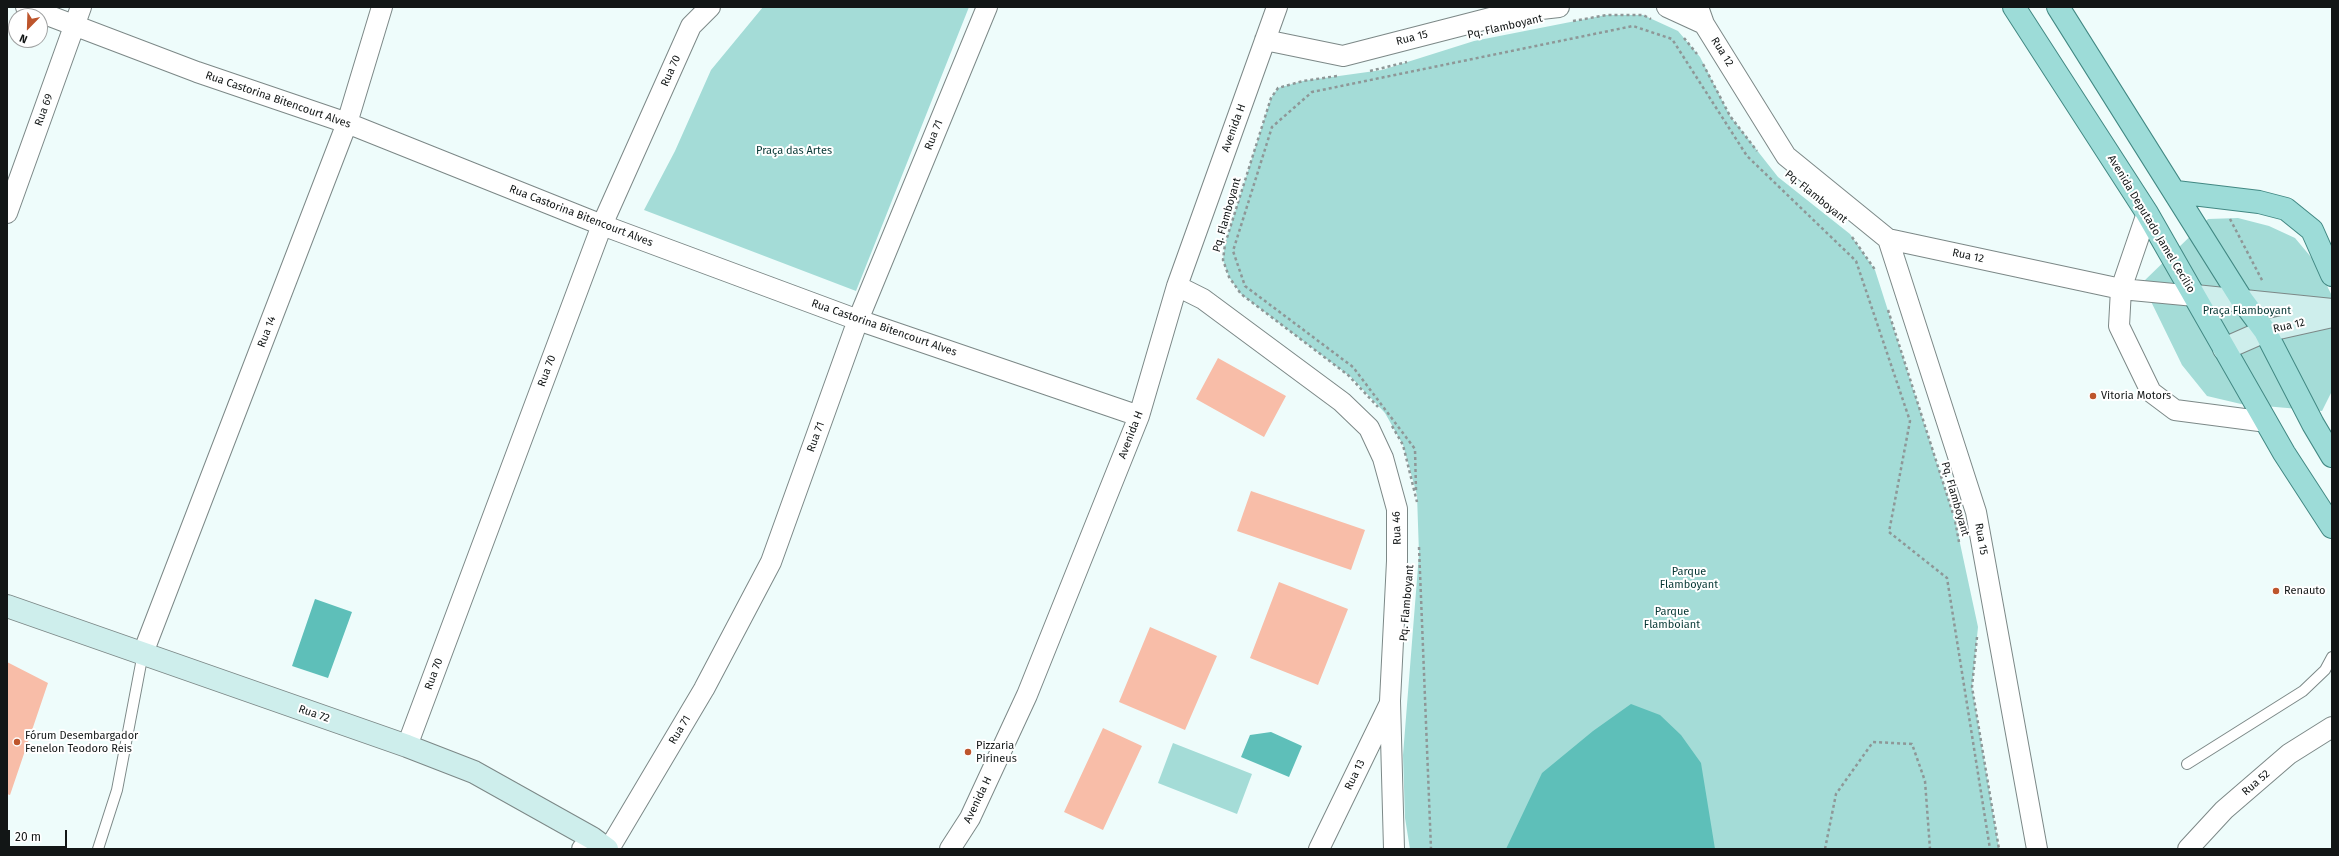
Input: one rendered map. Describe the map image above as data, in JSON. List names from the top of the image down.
{
  "streets": {
    "main road": ["Rua 12", "Avenida Deputado Jamel Cecílio", "Rua 72"],
    "street": [
      "Rua 15",
      "Rua 70",
      "Rua Castorina Bitencourt Alves",
      "Rua 69",
      "Avenida H",
      "Rua 71",
      "Rua 14",
      "Rua 46",
      "Rua 13",
      "Rua 52"
    ],
    "path": ["Pq. Flamboyant"]
  },
  "crossings": [
    ["Rua 15", "Rua 12"],
    ["Rua 15", "Avenida H"],
    ["Rua 12", "Avenida Deputado Jamel Cecílio"],
    ["Rua 70", "Rua Castorina Bitencourt Alves"],
    ["Rua 70", "Rua 72"],
    ["Rua Castorina Bitencourt Alves", "Rua 69"],
    ["Rua Castorina Bitencourt Alves", "Avenida H"],
    ["Rua Castorina Bitencourt Alves", "Rua 71"],
    ["Rua Castorina Bitencourt Alves", "Rua 14"],
    ["Avenida H", "Rua 46"],
    ["Rua 71", "Rua 72"],
    ["Rua 14", "Rua 72"],
    ["Rua 46", "Rua 13"]
  ],
  "parks": [
    "Praça das Artes",
    "Praça Flamboyant",
    "Parque Flamboyant",
    "Parque Flamboiant"
  ],
  "places": [
    "Vitoria Motors",
    "Renauto",
    "Fórum Desembargador Fenelon Teodoro Reis",
    "Pizzaria Pirineus"
  ],
  "scale_bar": "20 m",
  "north": "bottom left"
}
